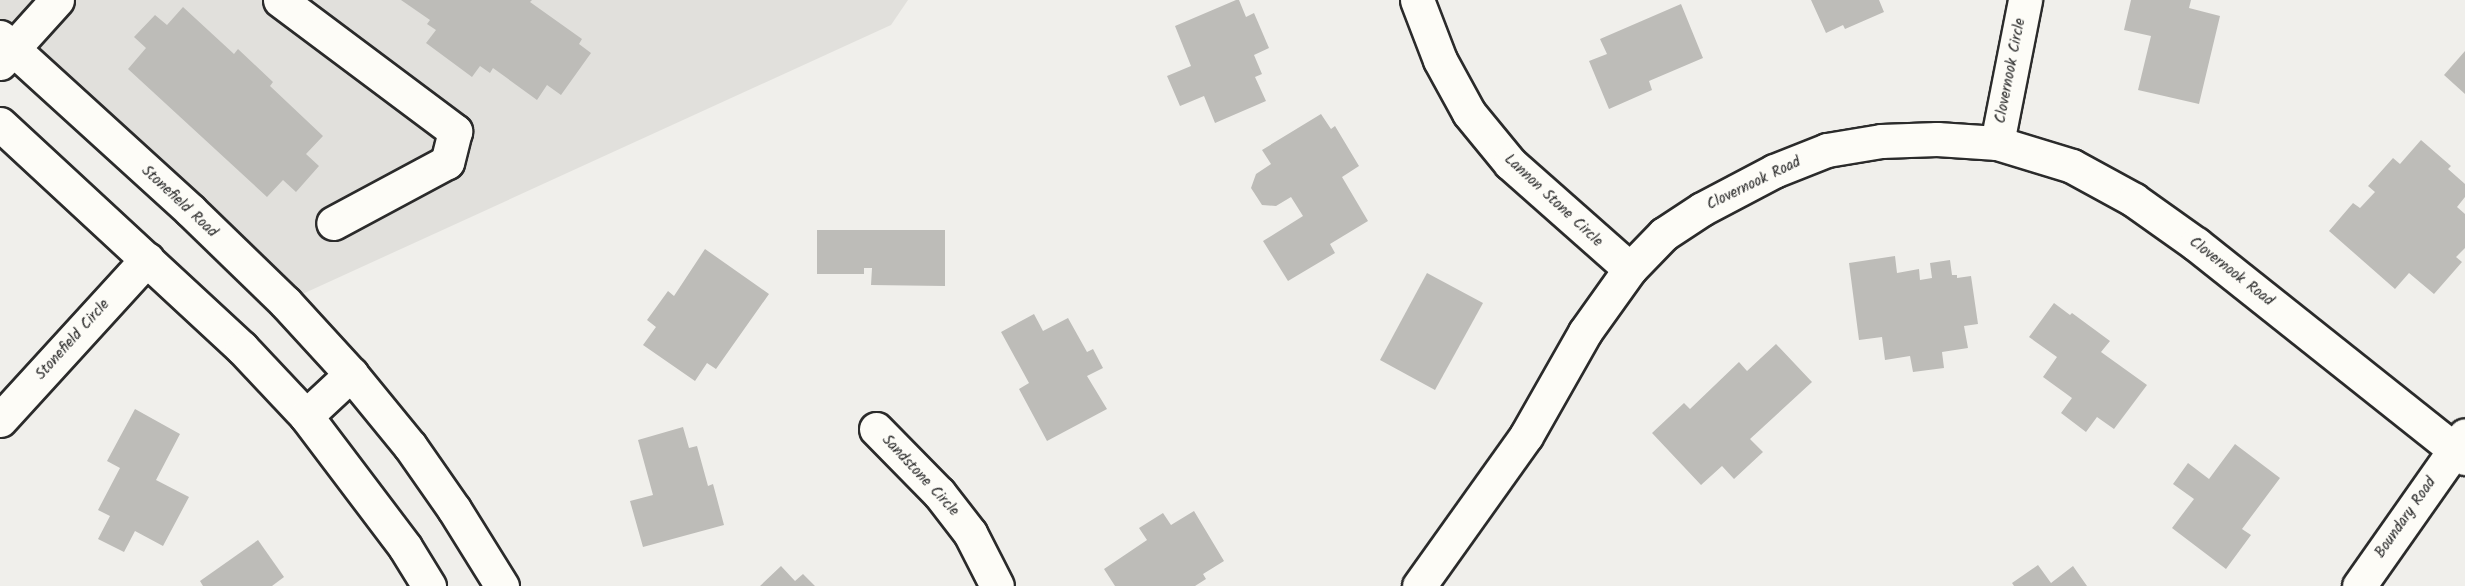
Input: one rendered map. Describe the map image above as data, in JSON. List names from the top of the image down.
{
  "streets": {
    "street": [
      "Clovernook Circle",
      "Clovernook Road",
      "Lannon Stone Circle",
      "Stonefield Road",
      "Stonefield Circle",
      "Sandstone Circle",
      "Boundary Road"
    ]
  },
  "crossings": [
    ["Clovernook Circle", "Clovernook Road"],
    ["Clovernook Road", "Lannon Stone Circle"],
    ["Clovernook Road", "Boundary Road"]
  ]
}
